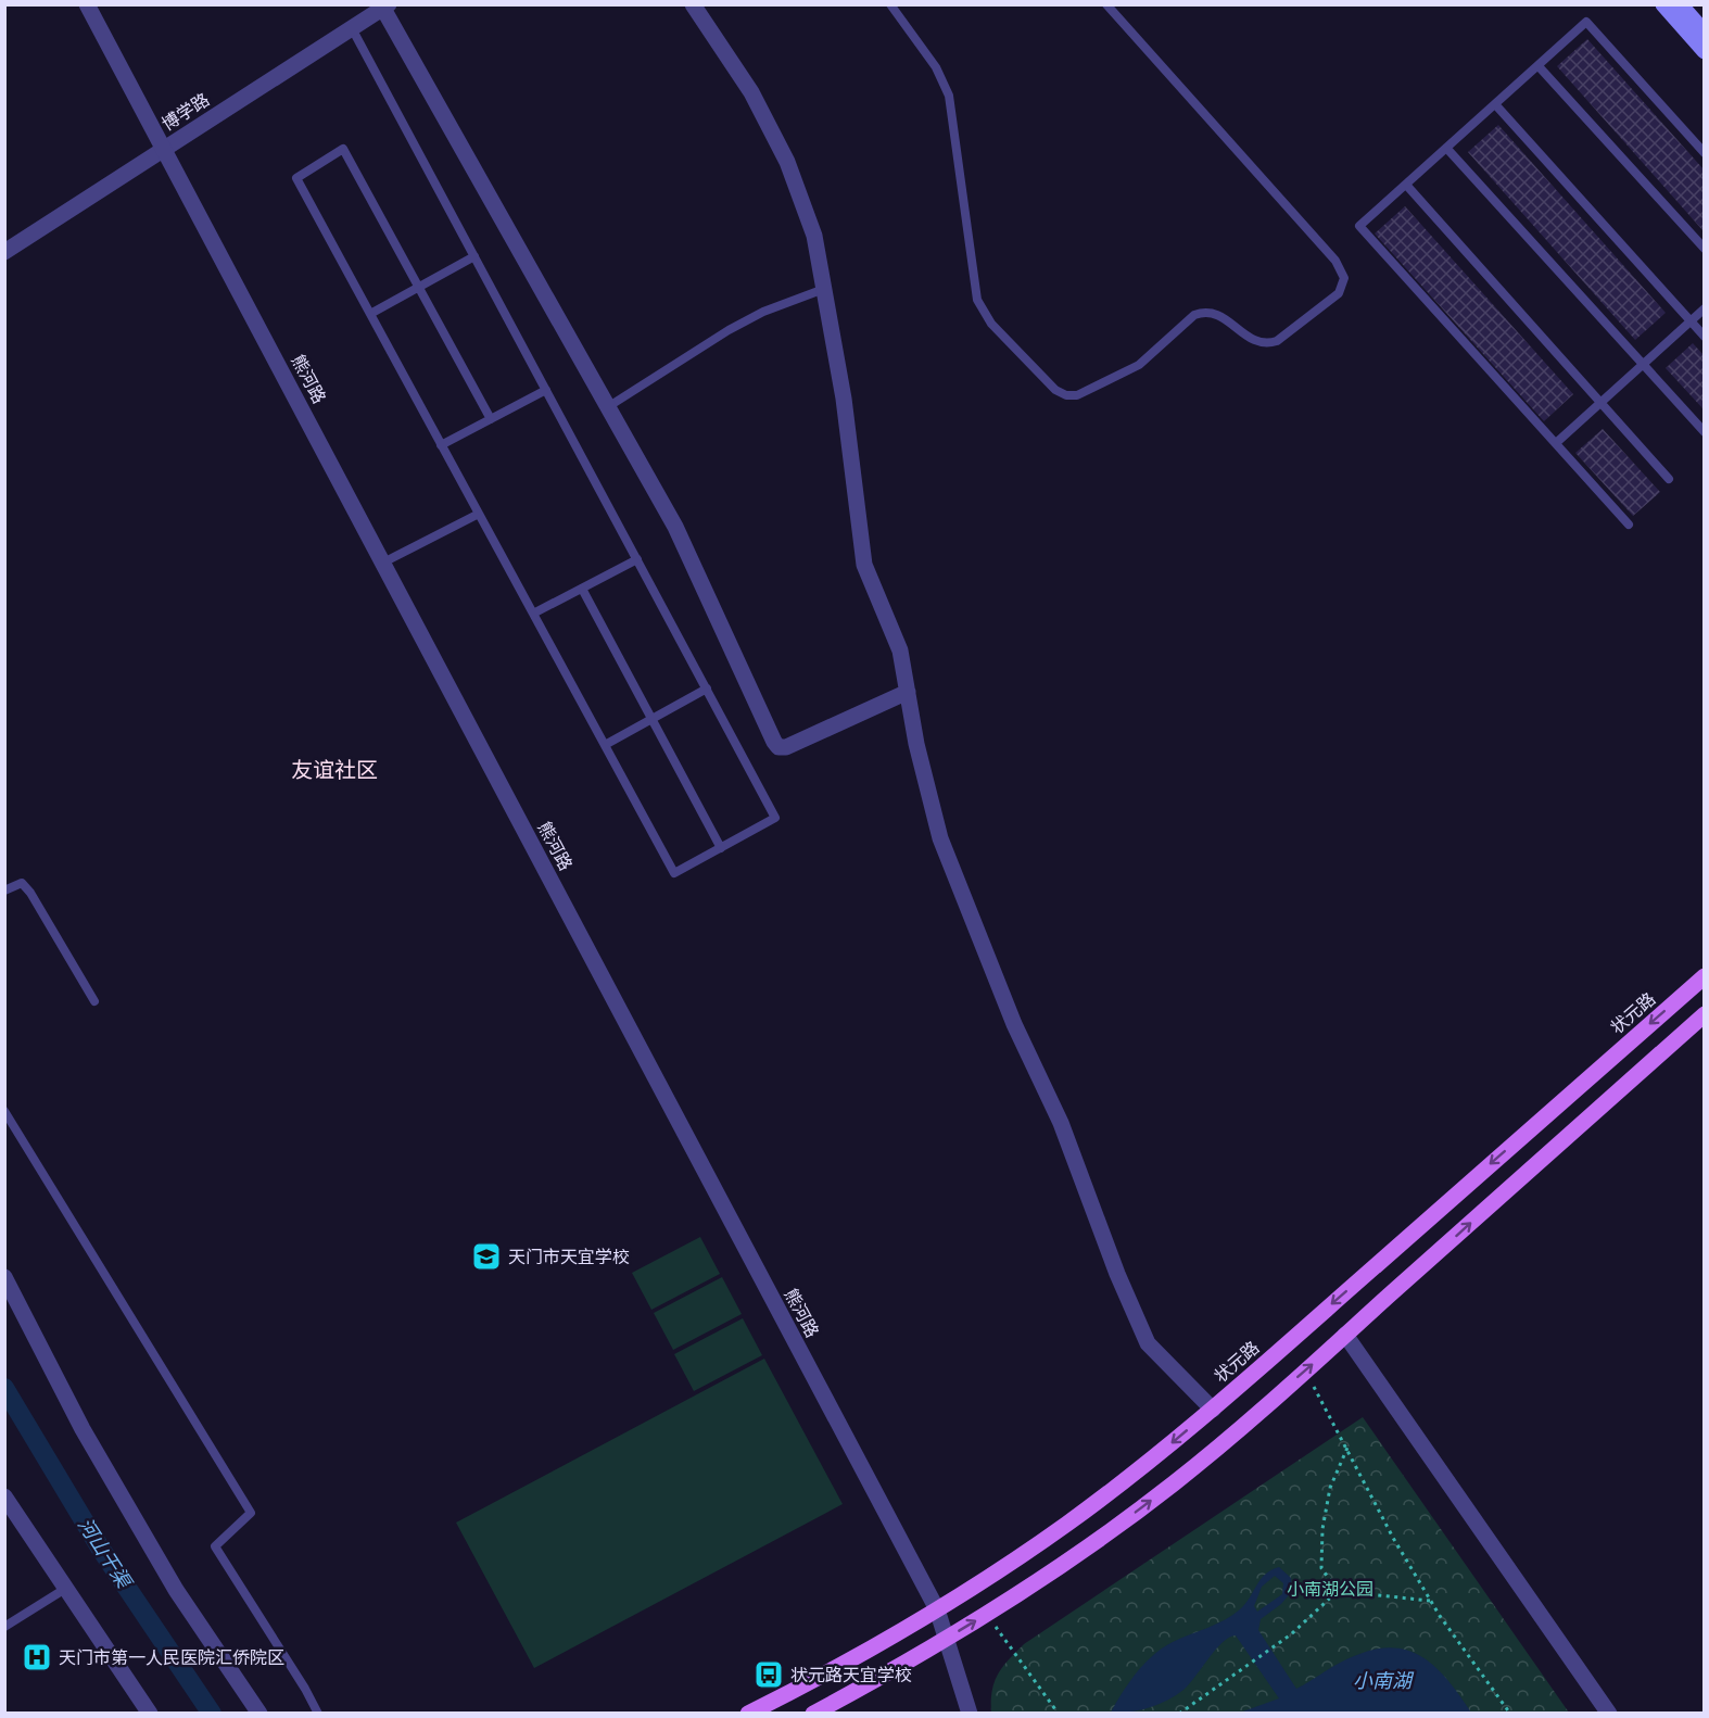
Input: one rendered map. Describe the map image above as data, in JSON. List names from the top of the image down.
{
  "streets": {
    "main road": ["状元路"],
    "street": ["博学路", "熊河路"]
  },
  "crossings": [
    ["博学路", "熊河路"],
    ["熊河路", "状元路"]
  ],
  "districts": ["友谊社区"],
  "water": ["河山干渠", "小南湖"],
  "parks": ["小南湖公园"],
  "places": {
    "school or university": ["天门市天宜学校"],
    "hospital": ["天门市第一人民医院汇侨院区"],
    "bus stop": ["状元路天宜学校"]
  }
}
